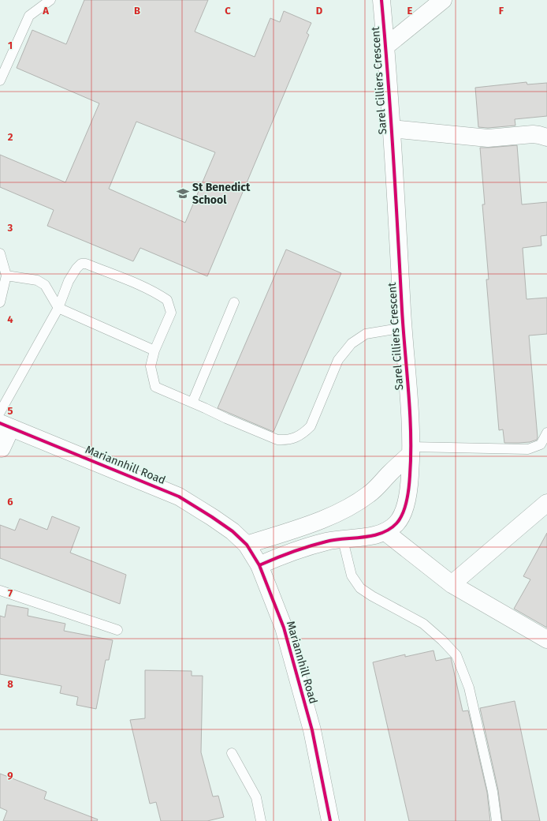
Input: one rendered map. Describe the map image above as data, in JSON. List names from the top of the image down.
{
  "streets": {
    "street": ["Sarel Cilliers Crescent", "Mariannhill Road"]
  },
  "crossings": [
    ["Sarel Cilliers Crescent", "Mariannhill Road"]
  ],
  "places": {
    "school or university": ["St Benedict School"]
  },
  "grid": {
    "columns": [
      "A",
      "B",
      "C",
      "D",
      "E",
      "F"
    ],
    "rows": [
      "1",
      "2",
      "3",
      "4",
      "5",
      "6",
      "7",
      "8",
      "9"
    ]
  }
}
